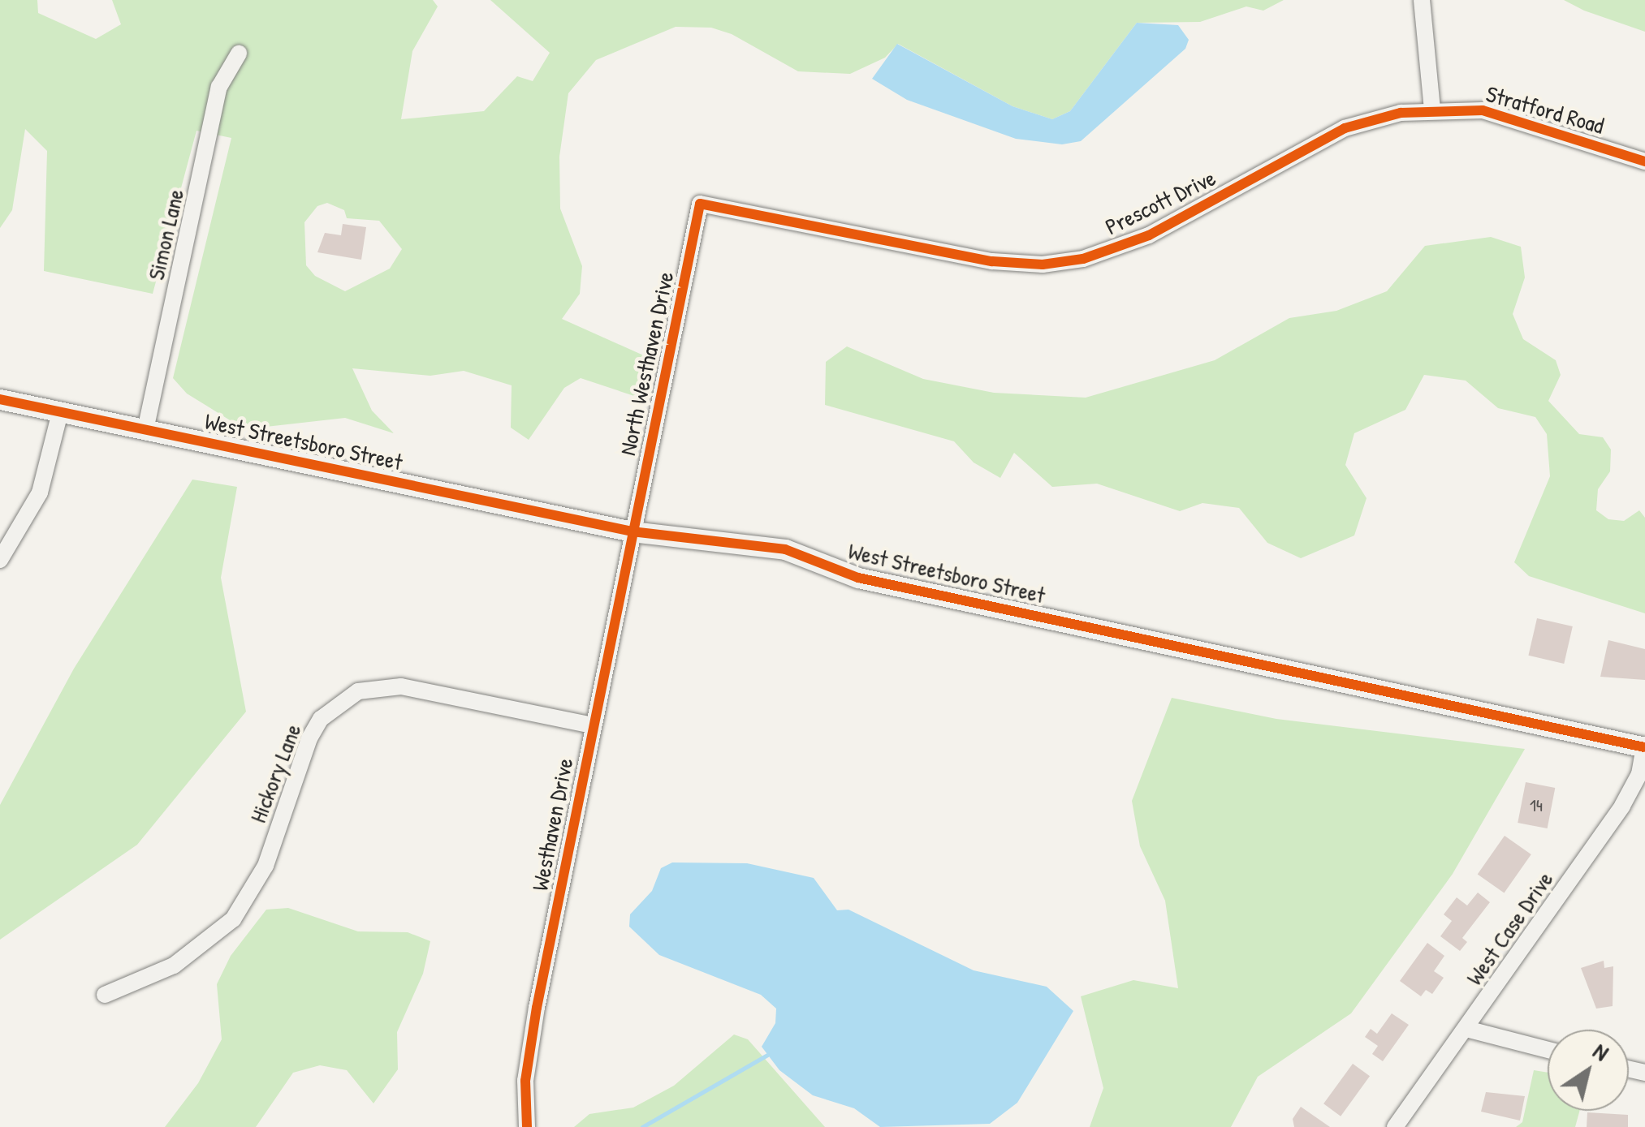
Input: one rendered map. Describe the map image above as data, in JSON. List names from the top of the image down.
{
  "streets": {
    "main road": ["West Streetsboro Street"],
    "street": [
      "Stratford Road",
      "Prescott Drive",
      "Simon Lane",
      "North Westhaven Drive",
      "Hickory Lane",
      "Westhaven Drive",
      "West Case Drive"
    ]
  },
  "crossings": [
    ["Stratford Road", "Prescott Drive"],
    ["Prescott Drive", "North Westhaven Drive"],
    ["Simon Lane", "West Streetsboro Street"],
    ["North Westhaven Drive", "West Streetsboro Street"],
    ["North Westhaven Drive", "Westhaven Drive"],
    ["West Streetsboro Street", "Westhaven Drive"],
    ["West Streetsboro Street", "West Case Drive"],
    ["Hickory Lane", "Westhaven Drive"]
  ],
  "house_numbers": ["14"],
  "north": "top right"
}
